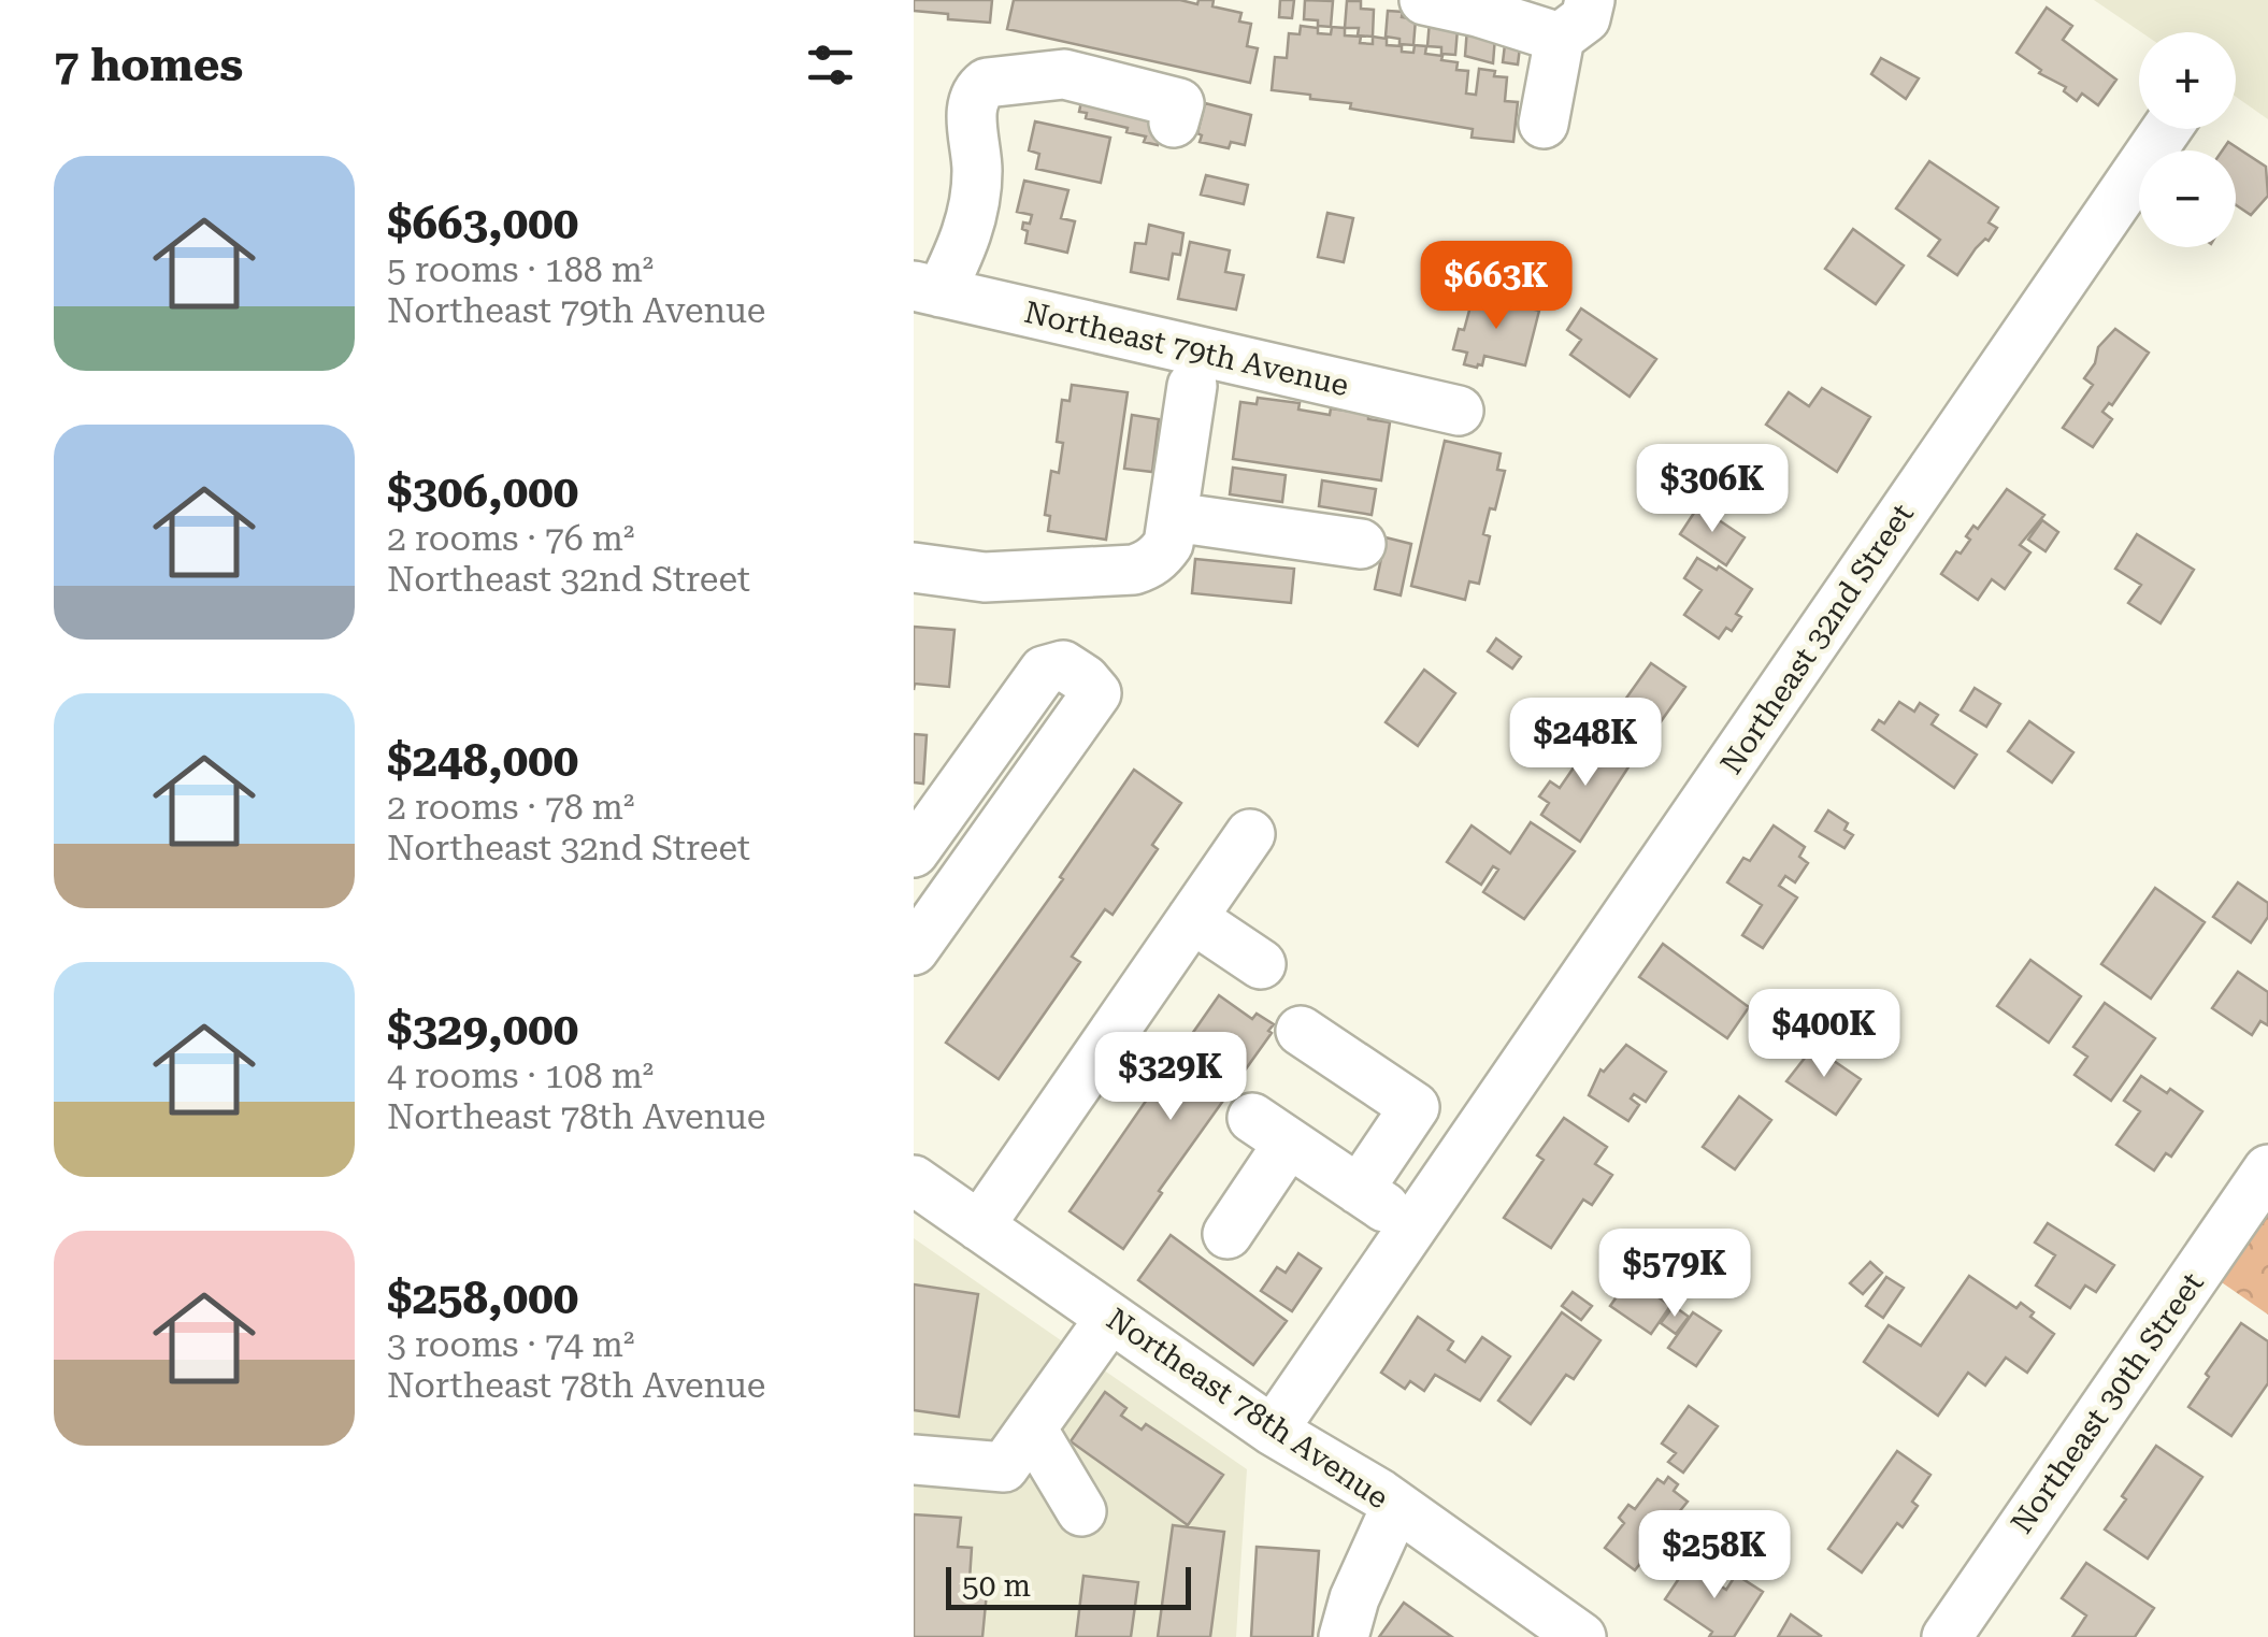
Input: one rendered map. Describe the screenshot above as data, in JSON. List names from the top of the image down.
{
  "streets": {
    "street": [
      "Northeast 79th Avenue",
      "Northeast 32nd Street",
      "Northeast 30th Street",
      "Northeast 78th Avenue"
    ]
  },
  "crossings": [
    ["Northeast 32nd Street", "Northeast 78th Avenue"]
  ],
  "scale_bar": "50 m",
  "page": {
    "heading": "7 homes",
    "map_buttons": ["+", "−"],
    "list": [
      {
        "name": "$663,000",
        "note": "5 rooms · 188 m² · Northeast 79th Avenue"
      },
      {
        "name": "$306,000",
        "note": "2 rooms · 76 m² · Northeast 32nd Street"
      },
      {
        "name": "$248,000",
        "note": "2 rooms · 78 m² · Northeast 32nd Street"
      },
      {
        "name": "$329,000",
        "note": "4 rooms · 108 m² · Northeast 78th Avenue"
      },
      {
        "name": "$258,000",
        "note": "3 rooms · 74 m² · Northeast 78th Avenue"
      }
    ],
    "price": [
      "$663K",
      "$306K",
      "$248K",
      "$400K",
      "$329K",
      "$579K",
      "$258K"
    ],
    "scale": "50 m"
  }
}
